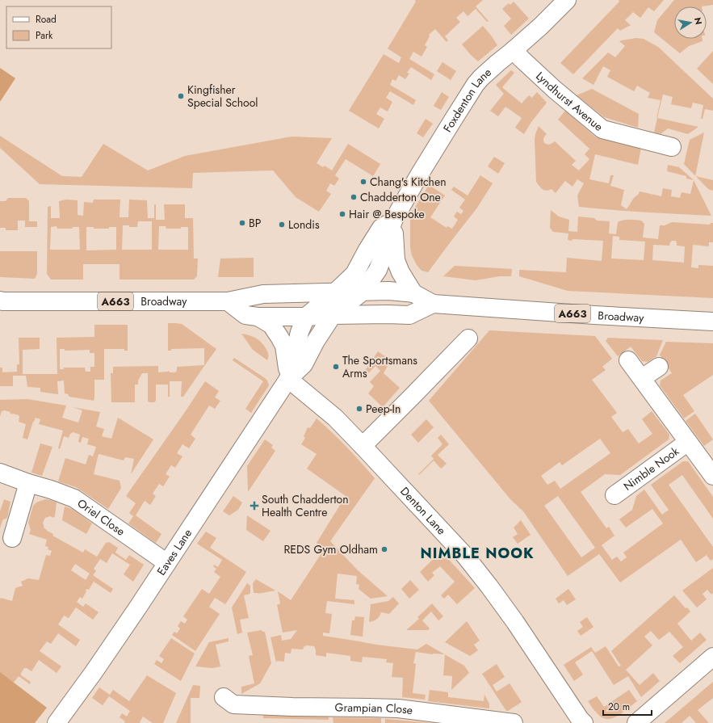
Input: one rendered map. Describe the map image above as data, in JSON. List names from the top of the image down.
{
  "streets": {
    "main road": [
      "Lyndhurst Avenue",
      "Foxdenton Lane",
      "A663",
      "Broadway",
      "Nimble Nook",
      "Denton Lane",
      "Oriel Close",
      "Eaves Lane",
      "Grampian Close"
    ]
  },
  "crossings": [
    ["Lyndhurst Avenue", "Foxdenton Lane"],
    ["Foxdenton Lane", "Broadway"],
    ["Foxdenton Lane", "Eaves Lane"],
    ["Broadway", "Eaves Lane"],
    ["Denton Lane", "Eaves Lane"],
    ["Oriel Close", "Eaves Lane"]
  ],
  "districts": ["NIMBLE NOOK"],
  "places": {
    "other": [
      "Kingfisher Special School",
      "Chang's Kitchen",
      "Chadderton One",
      "Hair @ Bespoke",
      "BP",
      "Londis",
      "The Sportsmans Arms",
      "Peep-In",
      "REDS Gym Oldham"
    ],
    "health": ["South Chadderton Health Centre"]
  },
  "legend": ["Road", "Park"],
  "scale_bar": "20 m",
  "north": "right"
}
